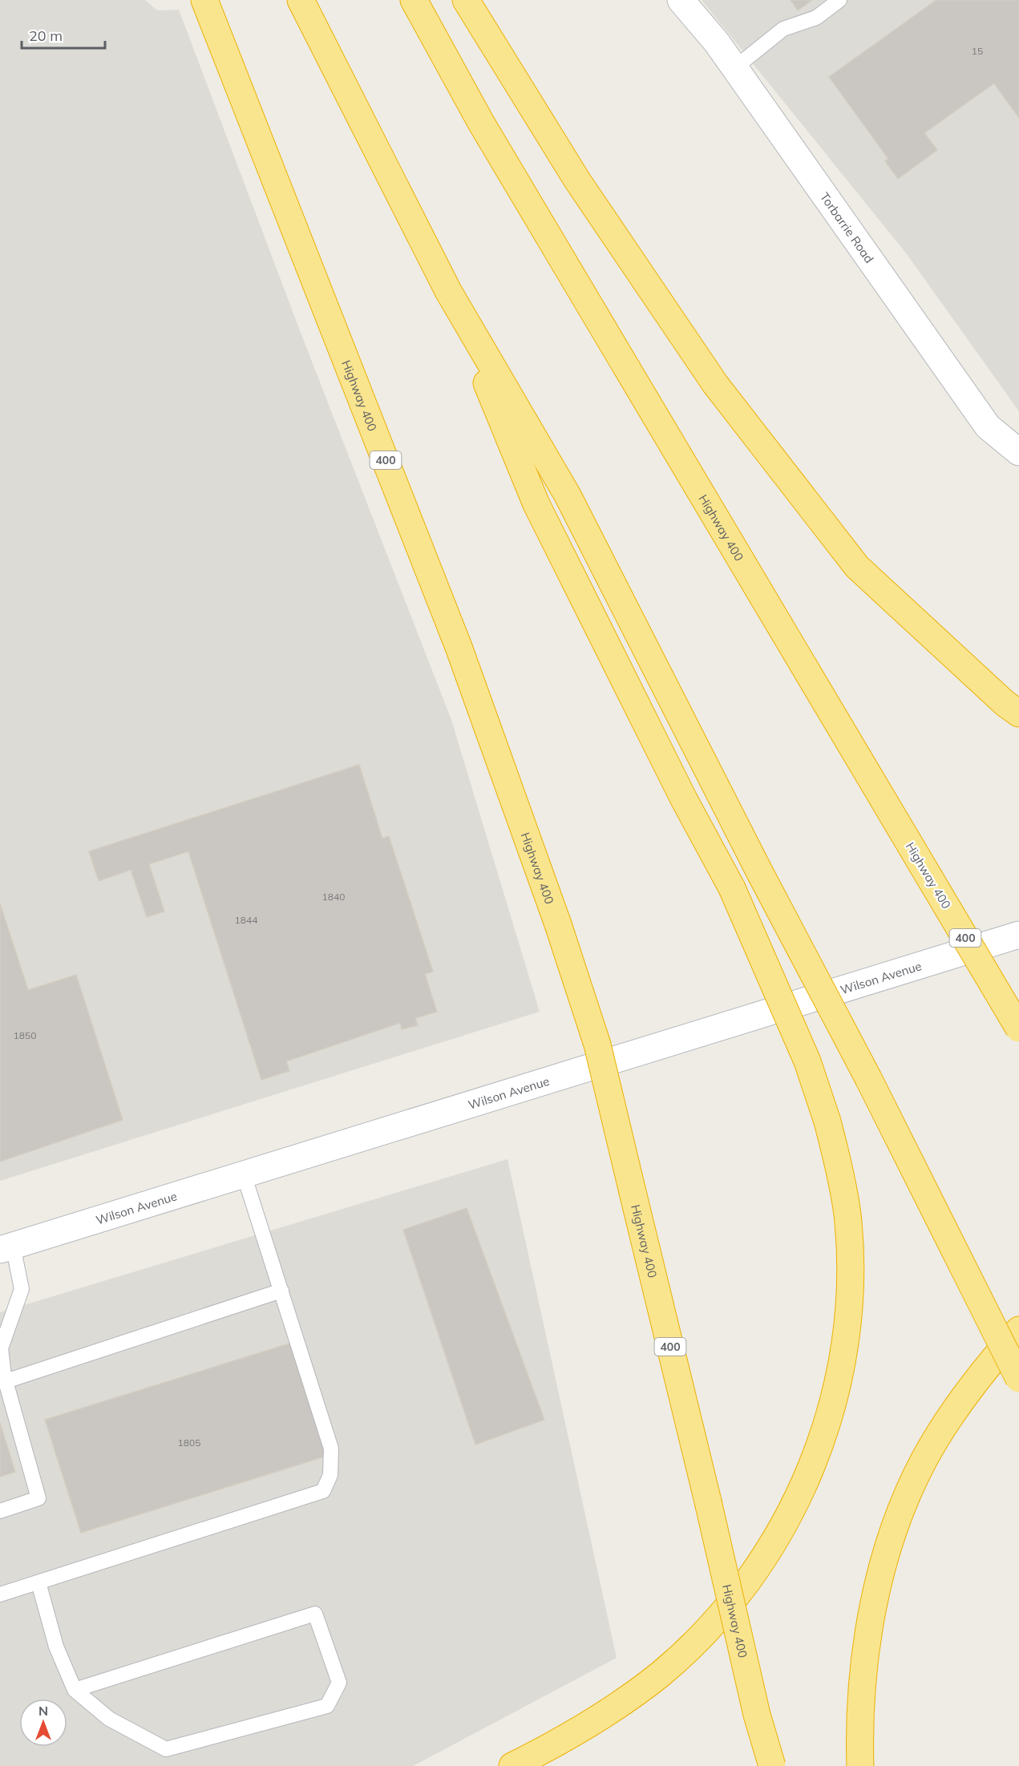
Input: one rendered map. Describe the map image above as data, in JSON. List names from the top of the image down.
{
  "streets": {
    "highway": ["Highway 400", "400"],
    "main road": ["Torbarrie Road", "Wilson Avenue"]
  },
  "house_numbers": [
    "15",
    "1840",
    "1844",
    "1850",
    "1805"
  ],
  "scale_bar": "20 m",
  "north": "top"
}
